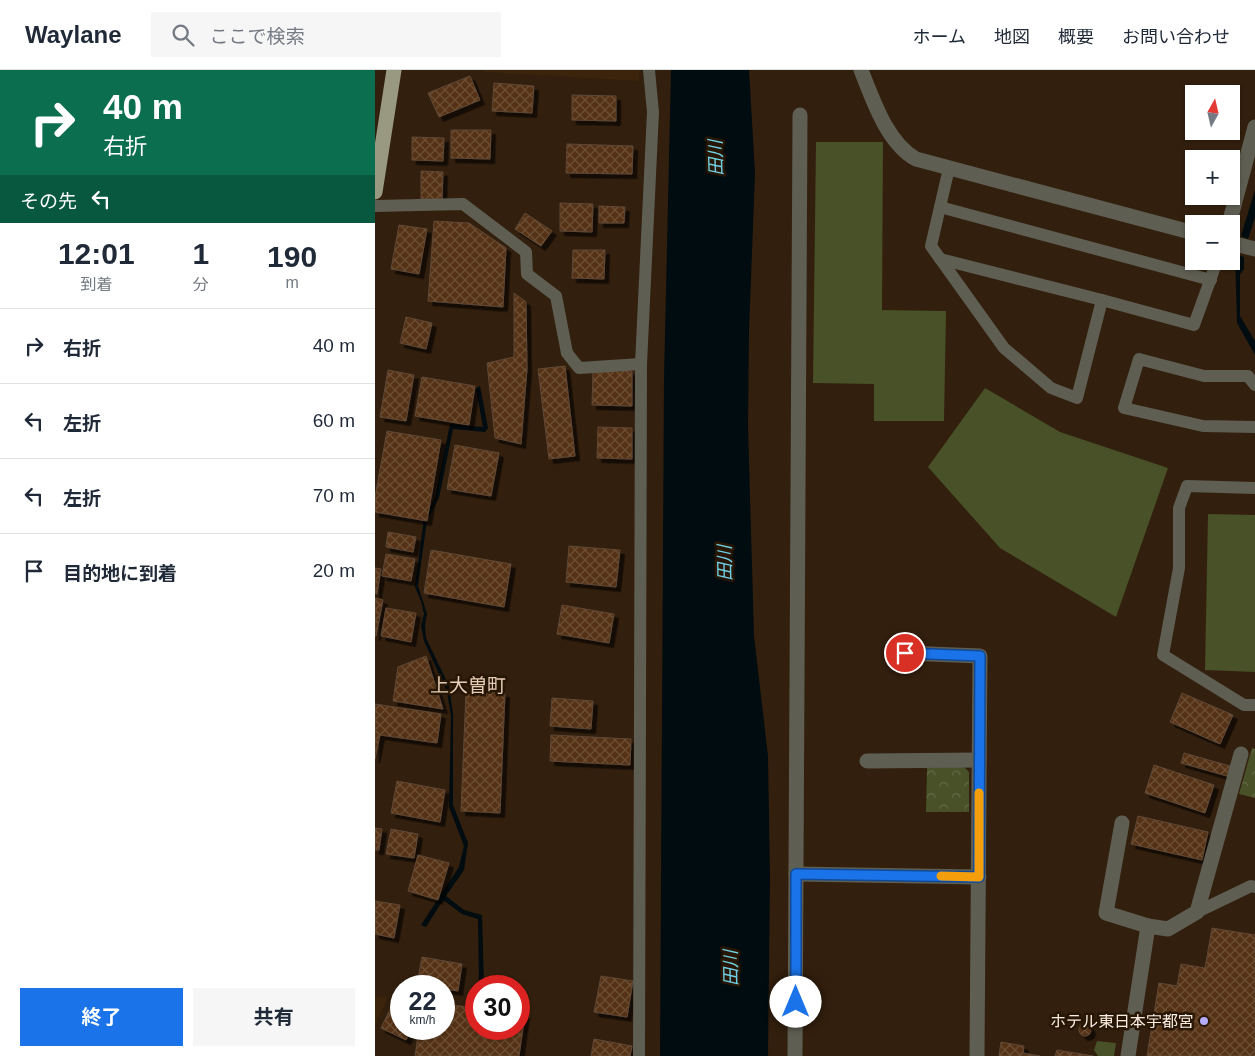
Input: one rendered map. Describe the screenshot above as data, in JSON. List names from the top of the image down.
{
  "districts": ["上大曽町"],
  "water": ["田川"],
  "places": ["ホテル東日本宇都宮"],
  "north": "top",
  "page": {
    "header": "Waylane",
    "search": "ここで検索",
    "nav": [
      "ホーム",
      "地図",
      "概要",
      "お問い合わせ"
    ],
    "turn": ["40 m", "右折"],
    "map_buttons": ["+", "−"],
    "then": "その先",
    "eta": [
      "12:01",
      "到着",
      "1",
      "分",
      "190",
      "m"
    ],
    "list": [
      {
        "name": "右折",
        "value": "40 m"
      },
      {
        "name": "左折",
        "value": "60 m"
      },
      {
        "name": "左折",
        "value": "70 m"
      },
      {
        "name": "目的地に到着",
        "value": "20 m"
      }
    ],
    "speed": "22 km/h",
    "limit": "30",
    "buttons": ["終了", "共有"]
  }
}
